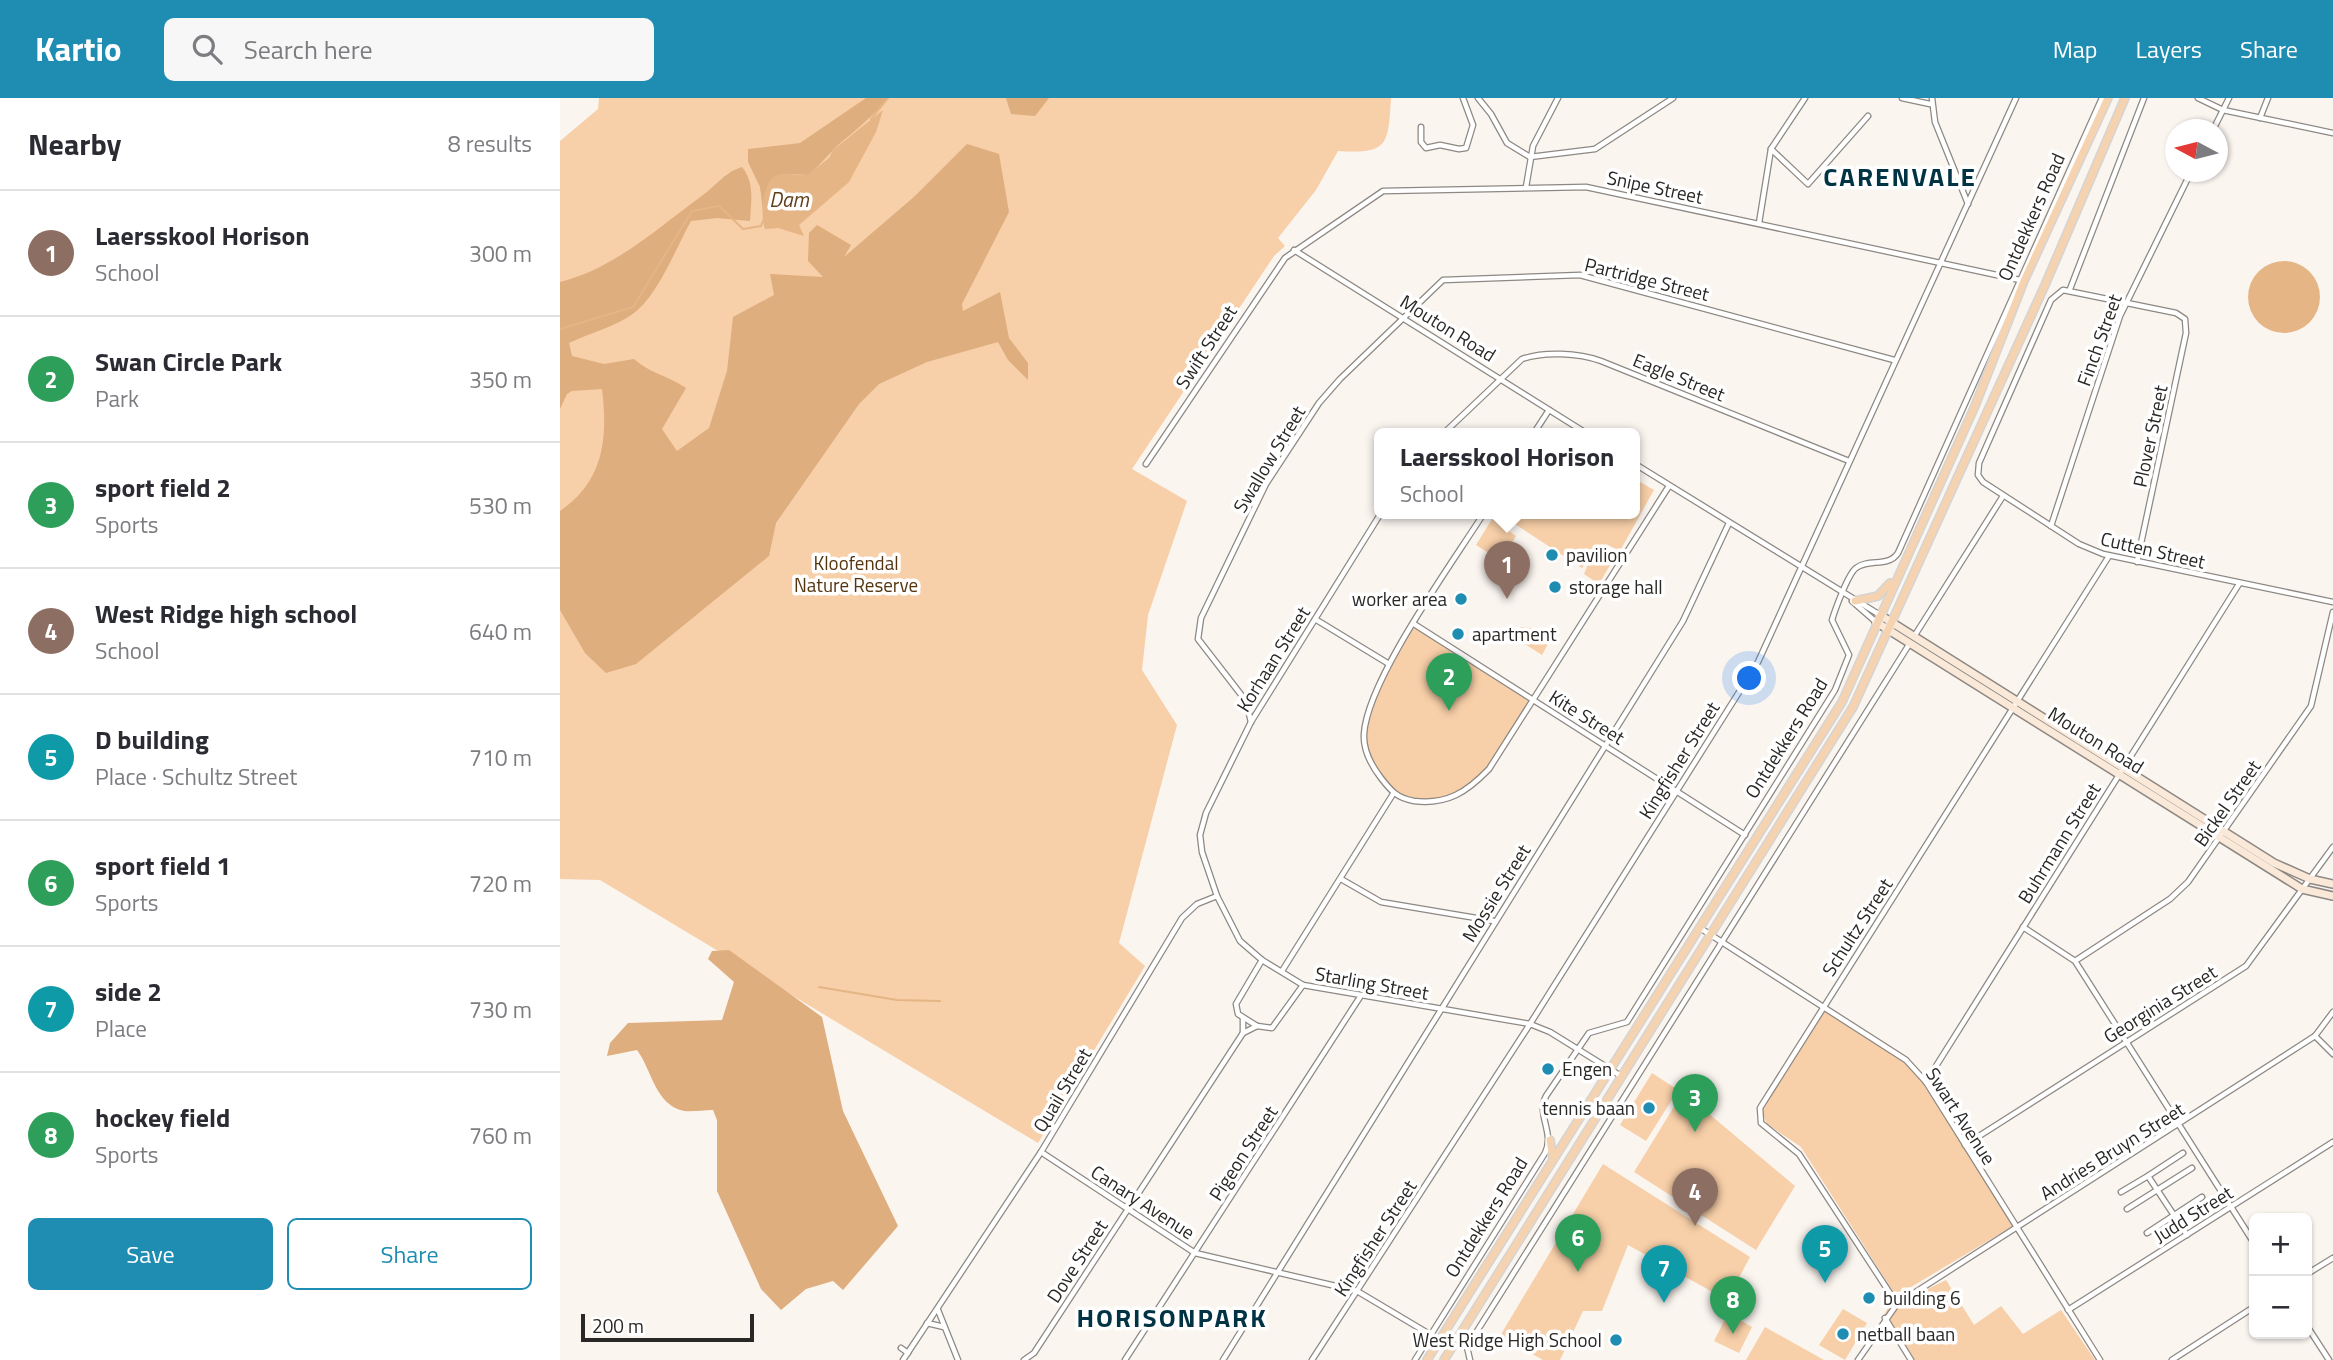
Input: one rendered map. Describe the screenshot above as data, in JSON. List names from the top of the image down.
{
  "streets": {
    "main road": ["Ontdekkers Road", "Mouton Road"],
    "street": [
      "Snipe Street",
      "Partridge Street",
      "Finch Street",
      "Swift Street",
      "Eagle Street",
      "Plover Street",
      "Swallow Street",
      "Cutten Street",
      "Korhaan Street",
      "Kite Street",
      "Kingfisher Street",
      "Bickel Street",
      "Buhrmann Street",
      "Mossie Street",
      "Schultz Street",
      "Starling Street",
      "Georginia Street",
      "Quail Street",
      "Swart Avenue",
      "Andries Bruyn Street",
      "Pigeon Street",
      "Canary Avenue",
      "Judd Street",
      "Dove Street"
    ]
  },
  "crossings": [
    ["Snipe Street", "Ontdekkers Road"],
    ["Snipe Street", "Mouton Road"],
    ["Snipe Street", "Swift Street"],
    ["Snipe Street", "Kingfisher Street"],
    ["Ontdekkers Road", "Mouton Road"],
    ["Ontdekkers Road", "Kite Street"],
    ["Ontdekkers Road", "Starling Street"],
    ["Ontdekkers Road", "Swart Avenue"],
    ["Ontdekkers Road", "Canary Avenue"],
    ["Partridge Street", "Mouton Road"],
    ["Partridge Street", "Swallow Street"],
    ["Partridge Street", "Kingfisher Street"],
    ["Mouton Road", "Swift Street"],
    ["Mouton Road", "Eagle Street"],
    ["Mouton Road", "Swallow Street"],
    ["Mouton Road", "Kingfisher Street"],
    ["Mouton Road", "Bickel Street"],
    ["Mouton Road", "Buhrmann Street"],
    ["Mouton Road", "Mossie Street"],
    ["Mouton Road", "Schultz Street"],
    ["Mouton Road", "Georginia Street"],
    ["Finch Street", "Plover Street"],
    ["Finch Street", "Cutten Street"],
    ["Eagle Street", "Kingfisher Street"],
    ["Plover Street", "Cutten Street"],
    ["Cutten Street", "Buhrmann Street"],
    ["Cutten Street", "Schultz Street"],
    ["Korhaan Street", "Starling Street"],
    ["Kite Street", "Kingfisher Street"],
    ["Kite Street", "Mossie Street"],
    ["Kingfisher Street", "Starling Street"],
    ["Kingfisher Street", "Canary Avenue"],
    ["Buhrmann Street", "Swart Avenue"],
    ["Mossie Street", "Starling Street"],
    ["Mossie Street", "Canary Avenue"],
    ["Schultz Street", "Swart Avenue"],
    ["Schultz Street", "Andries Bruyn Street"],
    ["Starling Street", "Quail Street"],
    ["Starling Street", "Pigeon Street"],
    ["Georginia Street", "Swart Avenue"],
    ["Quail Street", "Canary Avenue"],
    ["Swart Avenue", "Andries Bruyn Street"],
    ["Swart Avenue", "Judd Street"],
    ["Pigeon Street", "Canary Avenue"],
    ["Canary Avenue", "Dove Street"]
  ],
  "districts": ["CARENVALE", "HORISONPARK"],
  "water": ["Dam"],
  "parks": ["Kloofendal Nature Reserve"],
  "places": [
    "pavilion",
    "storage hall",
    "worker area",
    "apartment",
    "Engen",
    "tennis baan",
    "building 6",
    "netball baan",
    "West Ridge High School"
  ],
  "scale_bar": "200 m",
  "north": "left",
  "page": {
    "header": "Kartio",
    "search": "Search here",
    "nav": ["Map", "Layers", "Share"],
    "heading": ["Nearby", "8 results"],
    "list": [
      {
        "mark": "1",
        "name": "Laersskool Horison",
        "note": "School",
        "value": "300 m"
      },
      {
        "mark": "2",
        "name": "Swan Circle Park",
        "note": "Park",
        "value": "350 m"
      },
      {
        "mark": "3",
        "name": "sport field 2",
        "note": "Sports",
        "value": "530 m"
      },
      {
        "mark": "4",
        "name": "West Ridge high school",
        "note": "School",
        "value": "640 m"
      },
      {
        "mark": "5",
        "name": "D building",
        "note": "Place · Schultz Street",
        "value": "710 m"
      },
      {
        "mark": "6",
        "name": "sport field 1",
        "note": "Sports",
        "value": "720 m"
      },
      {
        "mark": "7",
        "name": "side 2",
        "note": "Place",
        "value": "730 m"
      },
      {
        "mark": "8",
        "name": "hockey field",
        "note": "Sports",
        "value": "760 m"
      }
    ],
    "popup": ["Laersskool Horison", "School"],
    "pins": [
      "1",
      "2",
      "3",
      "4",
      "6",
      "5",
      "7",
      "8"
    ],
    "buttons": ["Save", "Share"],
    "map_buttons": ["+", "−"],
    "scale": "200 m"
  }
}
